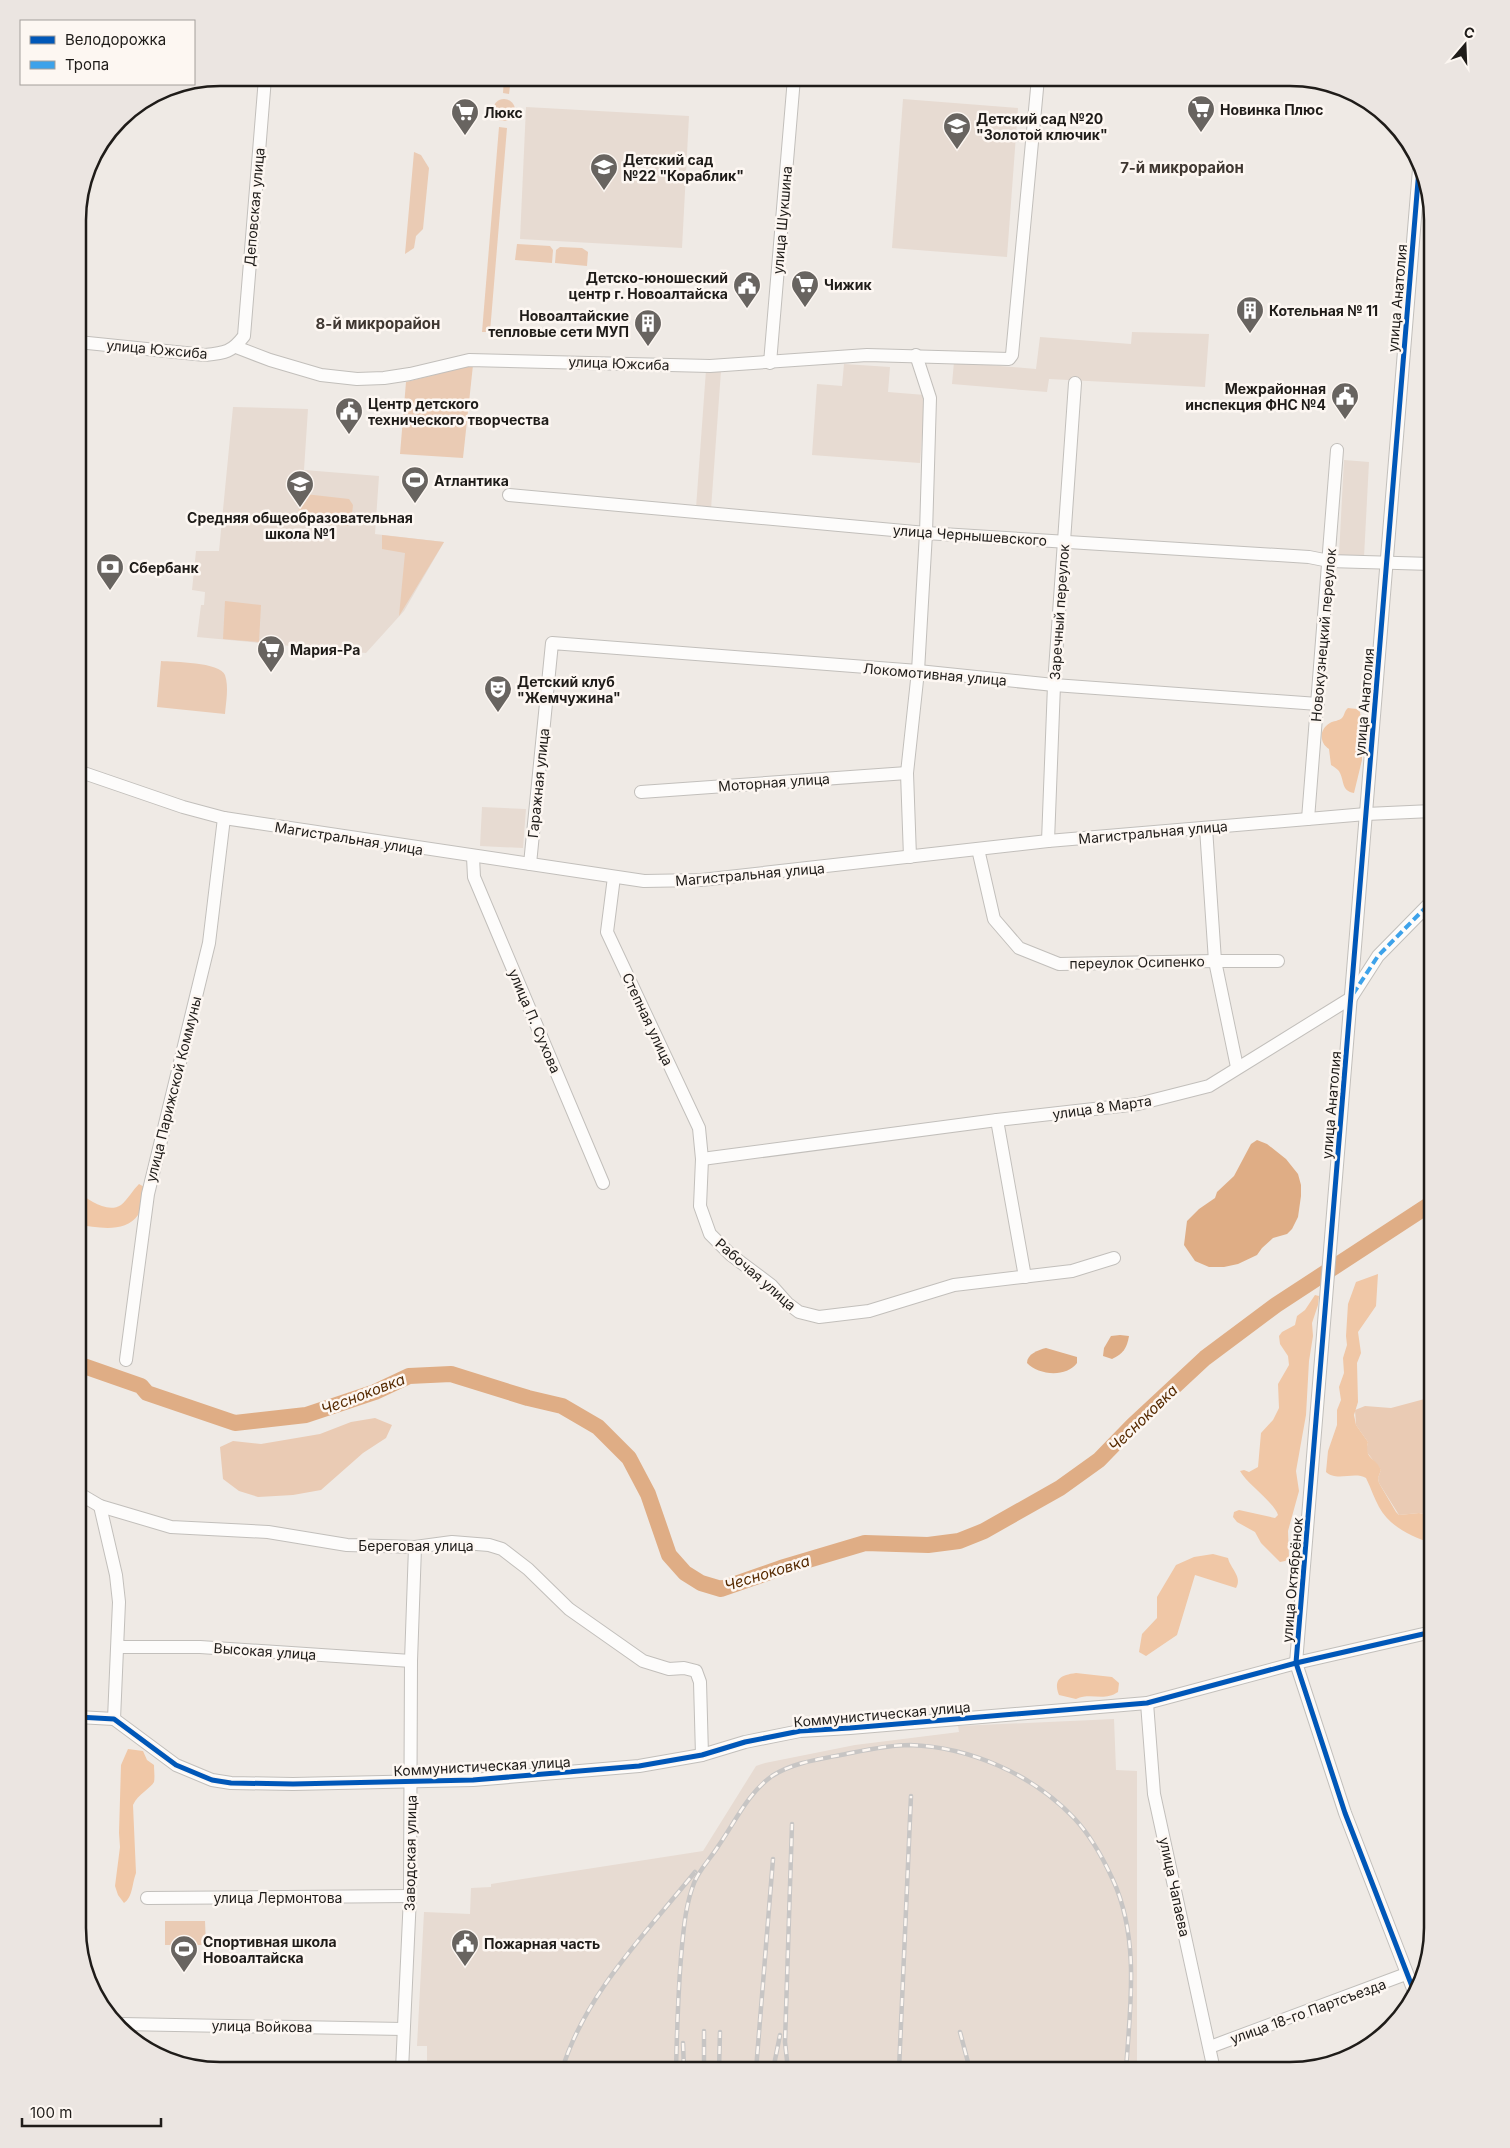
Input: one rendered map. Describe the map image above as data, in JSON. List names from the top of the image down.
{
  "streets": {
    "street": [
      "Деповская улица",
      "улица Шукшина",
      "улица Анатолия",
      "улица Южсиба",
      "улица Чернышевского",
      "Заречный переулок",
      "Новокузнецкий переулок",
      "Локомотивная улица",
      "Моторная улица",
      "Гаражная улица",
      "Магистральная улица",
      "переулок Осипенко",
      "Степная улица",
      "улица П. Сухова",
      "улица Парижской Коммуны",
      "улица 8 Марта",
      "Рабочая улица",
      "Береговая улица",
      "улица Октябрёнок",
      "Высокая улица",
      "Коммунистическая улица",
      "Заводская улица",
      "улица Чапаева",
      "улица Лермонтова",
      "улица 18-го Партсъезда",
      "улица Войкова"
    ]
  },
  "crossings": [
    ["Деповская улица", "улица Южсиба"],
    ["улица Шукшина", "улица Южсиба"],
    ["улица Анатолия", "улица Чернышевского"],
    ["улица Анатолия", "Магистральная улица"],
    ["улица Анатолия", "улица 8 Марта"],
    ["улица Анатолия", "улица Октябрёнок"],
    ["улица Чернышевского", "Заречный переулок"],
    ["улица Чернышевского", "Новокузнецкий переулок"],
    ["Заречный переулок", "Локомотивная улица"],
    ["Заречный переулок", "Магистральная улица"],
    ["Новокузнецкий переулок", "Локомотивная улица"],
    ["Новокузнецкий переулок", "Магистральная улица"],
    ["Локомотивная улица", "Гаражная улица"],
    ["Гаражная улица", "Магистральная улица"],
    ["Магистральная улица", "переулок Осипенко"],
    ["Магистральная улица", "Степная улица"],
    ["Магистральная улица", "улица П. Сухова"],
    ["Магистральная улица", "улица Парижской Коммуны"],
    ["Степная улица", "улица 8 Марта"],
    ["Степная улица", "Рабочая улица"],
    ["улица 8 Марта", "Рабочая улица"],
    ["Береговая улица", "Коммунистическая улица"],
    ["Береговая улица", "Заводская улица"],
    ["улица Октябрёнок", "Коммунистическая улица"],
    ["улица Октябрёнок", "улица 18-го Партсъезда"],
    ["Высокая улица", "Заводская улица"],
    ["Коммунистическая улица", "Заводская улица"],
    ["Коммунистическая улица", "улица Чапаева"],
    ["Заводская улица", "улица Лермонтова"],
    ["Заводская улица", "улица Войкова"],
    ["улица Чапаева", "улица 18-го Партсъезда"]
  ],
  "districts": ["7-й микрорайон", "8-й микрорайон"],
  "water": ["Чесноковка"],
  "places": {
    "supermarket": [
      "Новинка Плюс",
      "Люкс",
      "Чижик",
      "Мария-Ра"
    ],
    "school or university": ["Детский сад №20 \"Золотой ключик\"", "Детский сад №22 \"Кораблик\"", "Средняя общеобразовательная школа №1"],
    "public building": [
      "Детско-юношеский центр г. Новоалтайска",
      "Межрайонная инспекция ФНС №4",
      "Центр детского технического творчества",
      "Пожарная часть"
    ],
    "building": ["Котельная № 11", "Новоалтайские тепловые сети МУП"],
    "sports": ["Атлантика", "Спортивная школа Новоалтайска"],
    "bank": ["Сбербанк"],
    "theatre": ["Детский клуб \"Жемчужина\""]
  },
  "legend": ["Велодорожка", "Тропа"],
  "scale_bar": "100 m",
  "north": "top"
}
